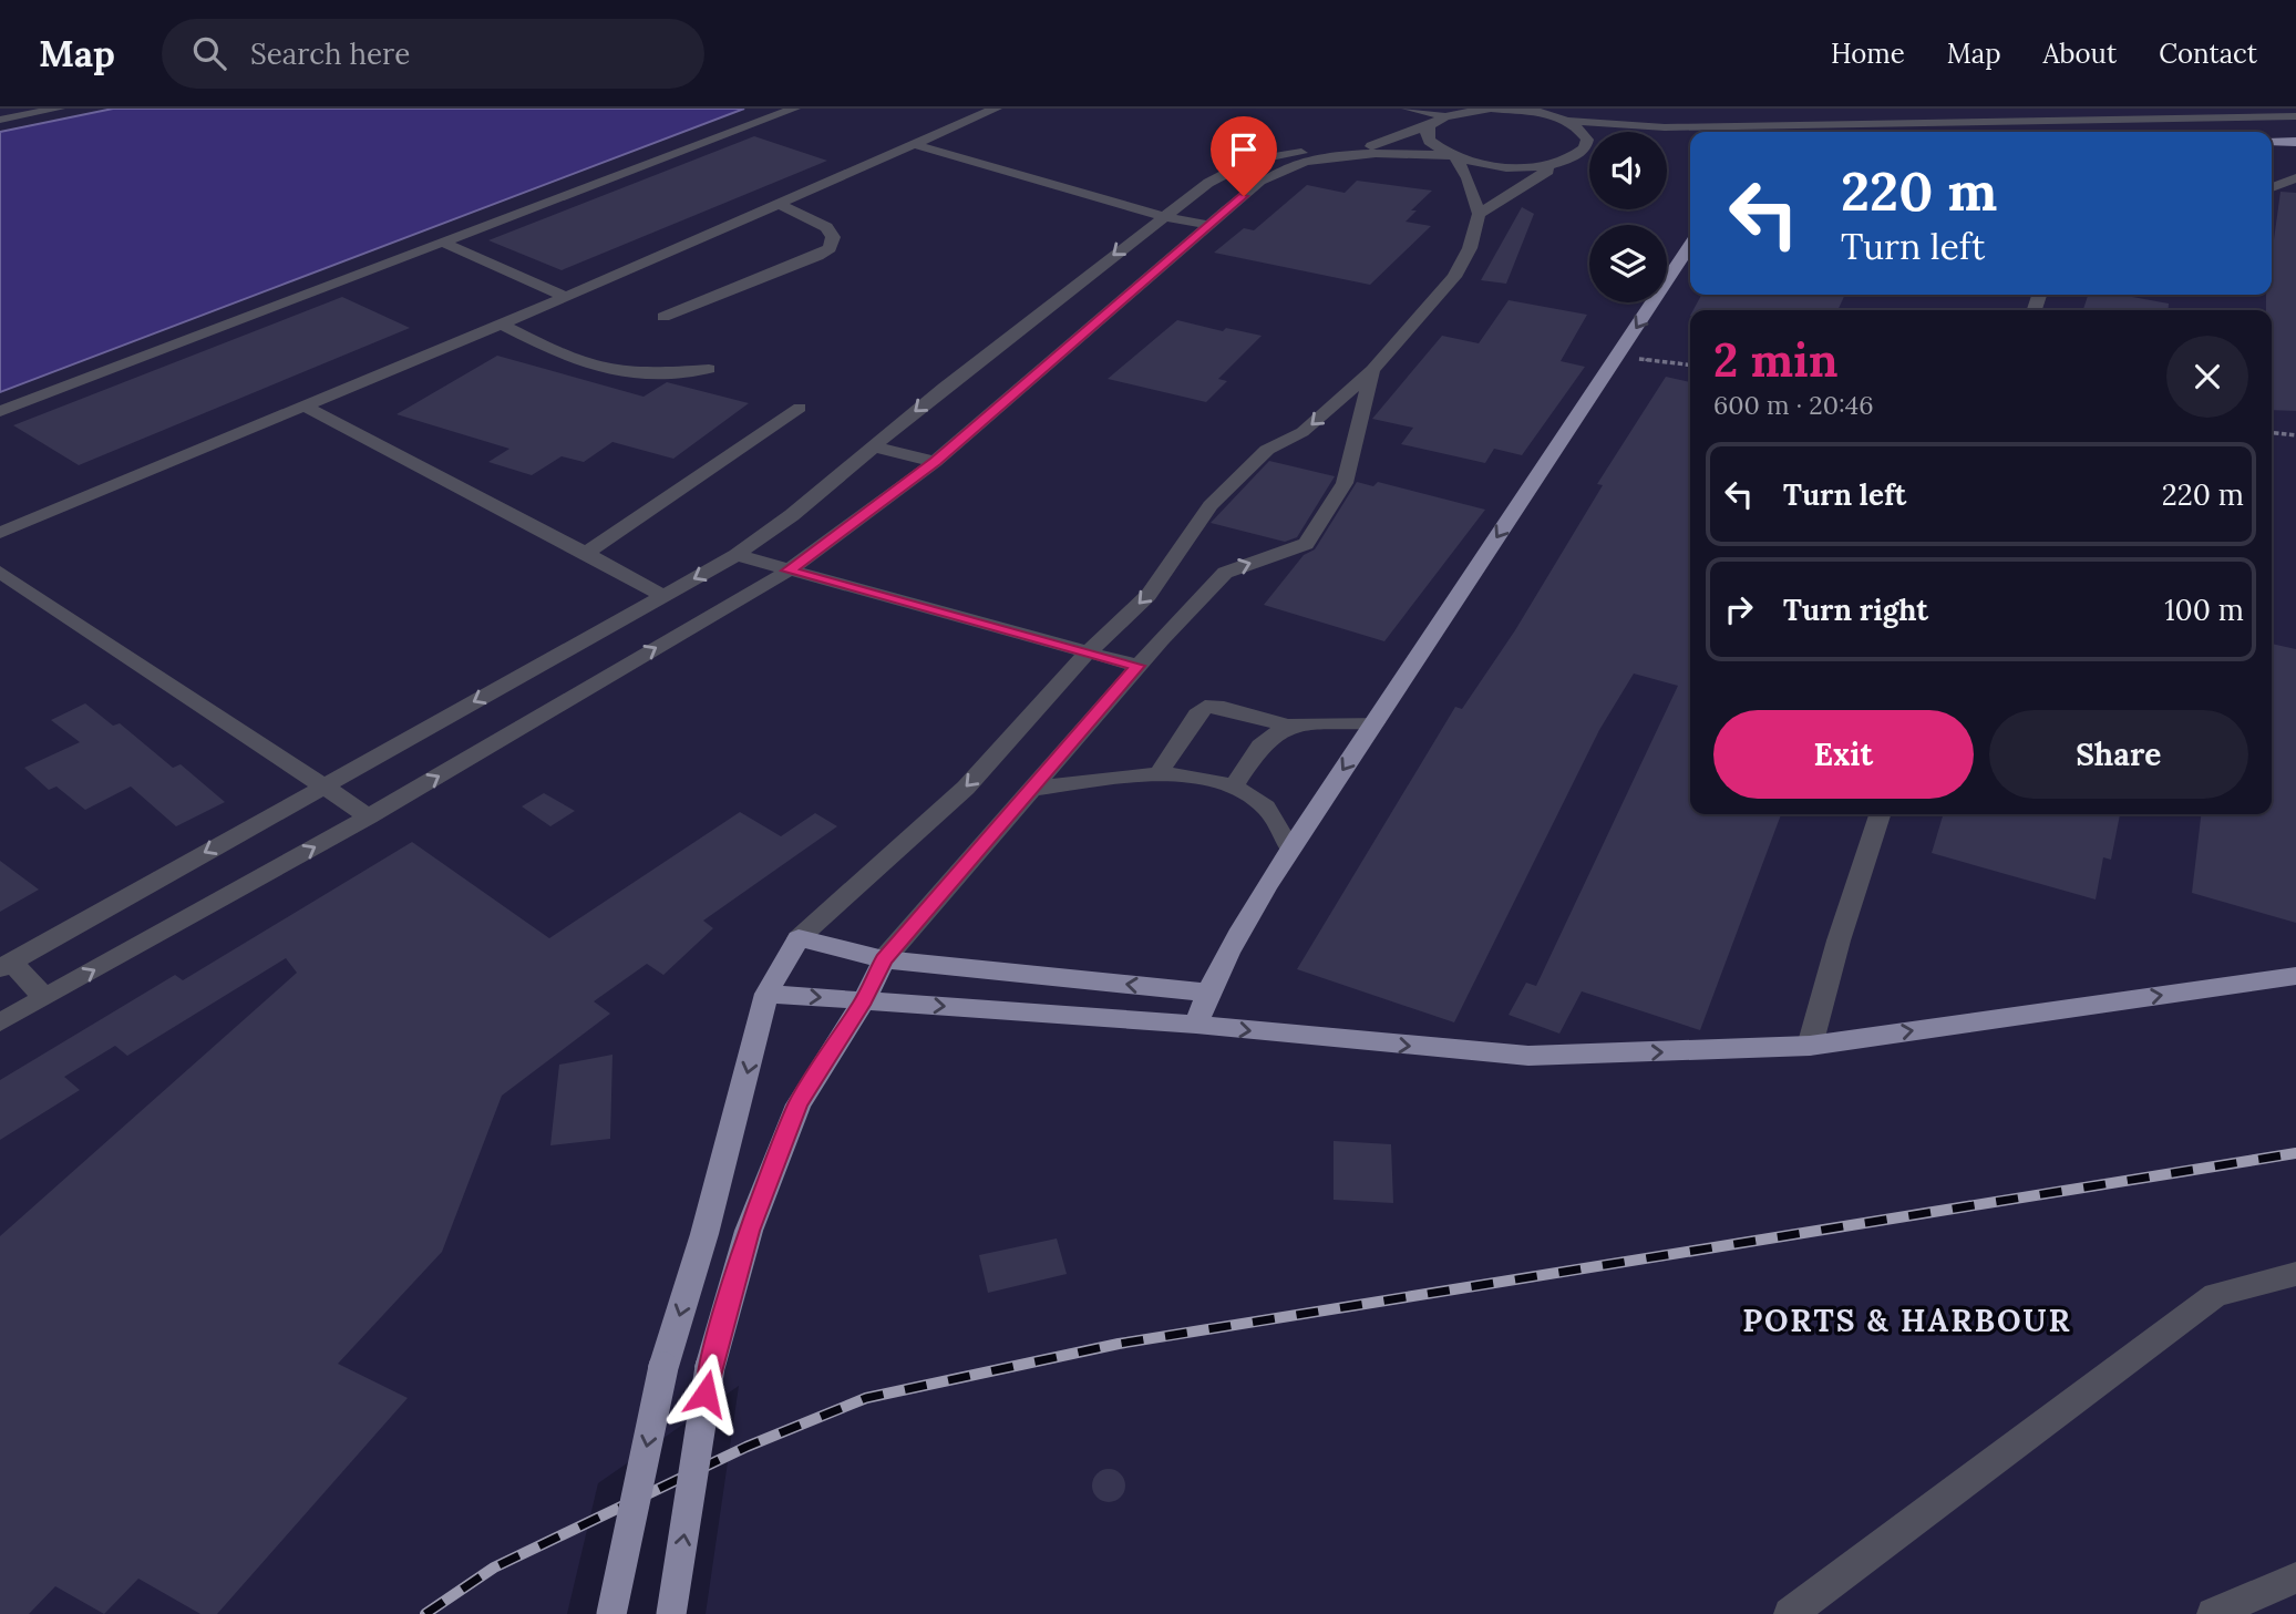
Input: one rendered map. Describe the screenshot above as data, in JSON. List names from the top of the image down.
{
  "districts": ["PORTS & HARBOUR"],
  "page": {
    "header": "Map",
    "search": "Search here",
    "nav": [
      "Home",
      "Map",
      "About",
      "Contact"
    ],
    "turn": ["220 m", "Turn left"],
    "heading": ["2 min", "600 m · 20:46"],
    "list": [
      {
        "name": "Turn left",
        "value": "220 m"
      },
      {
        "name": "Turn right",
        "value": "100 m"
      }
    ],
    "buttons": ["Exit", "Share"]
  }
}
